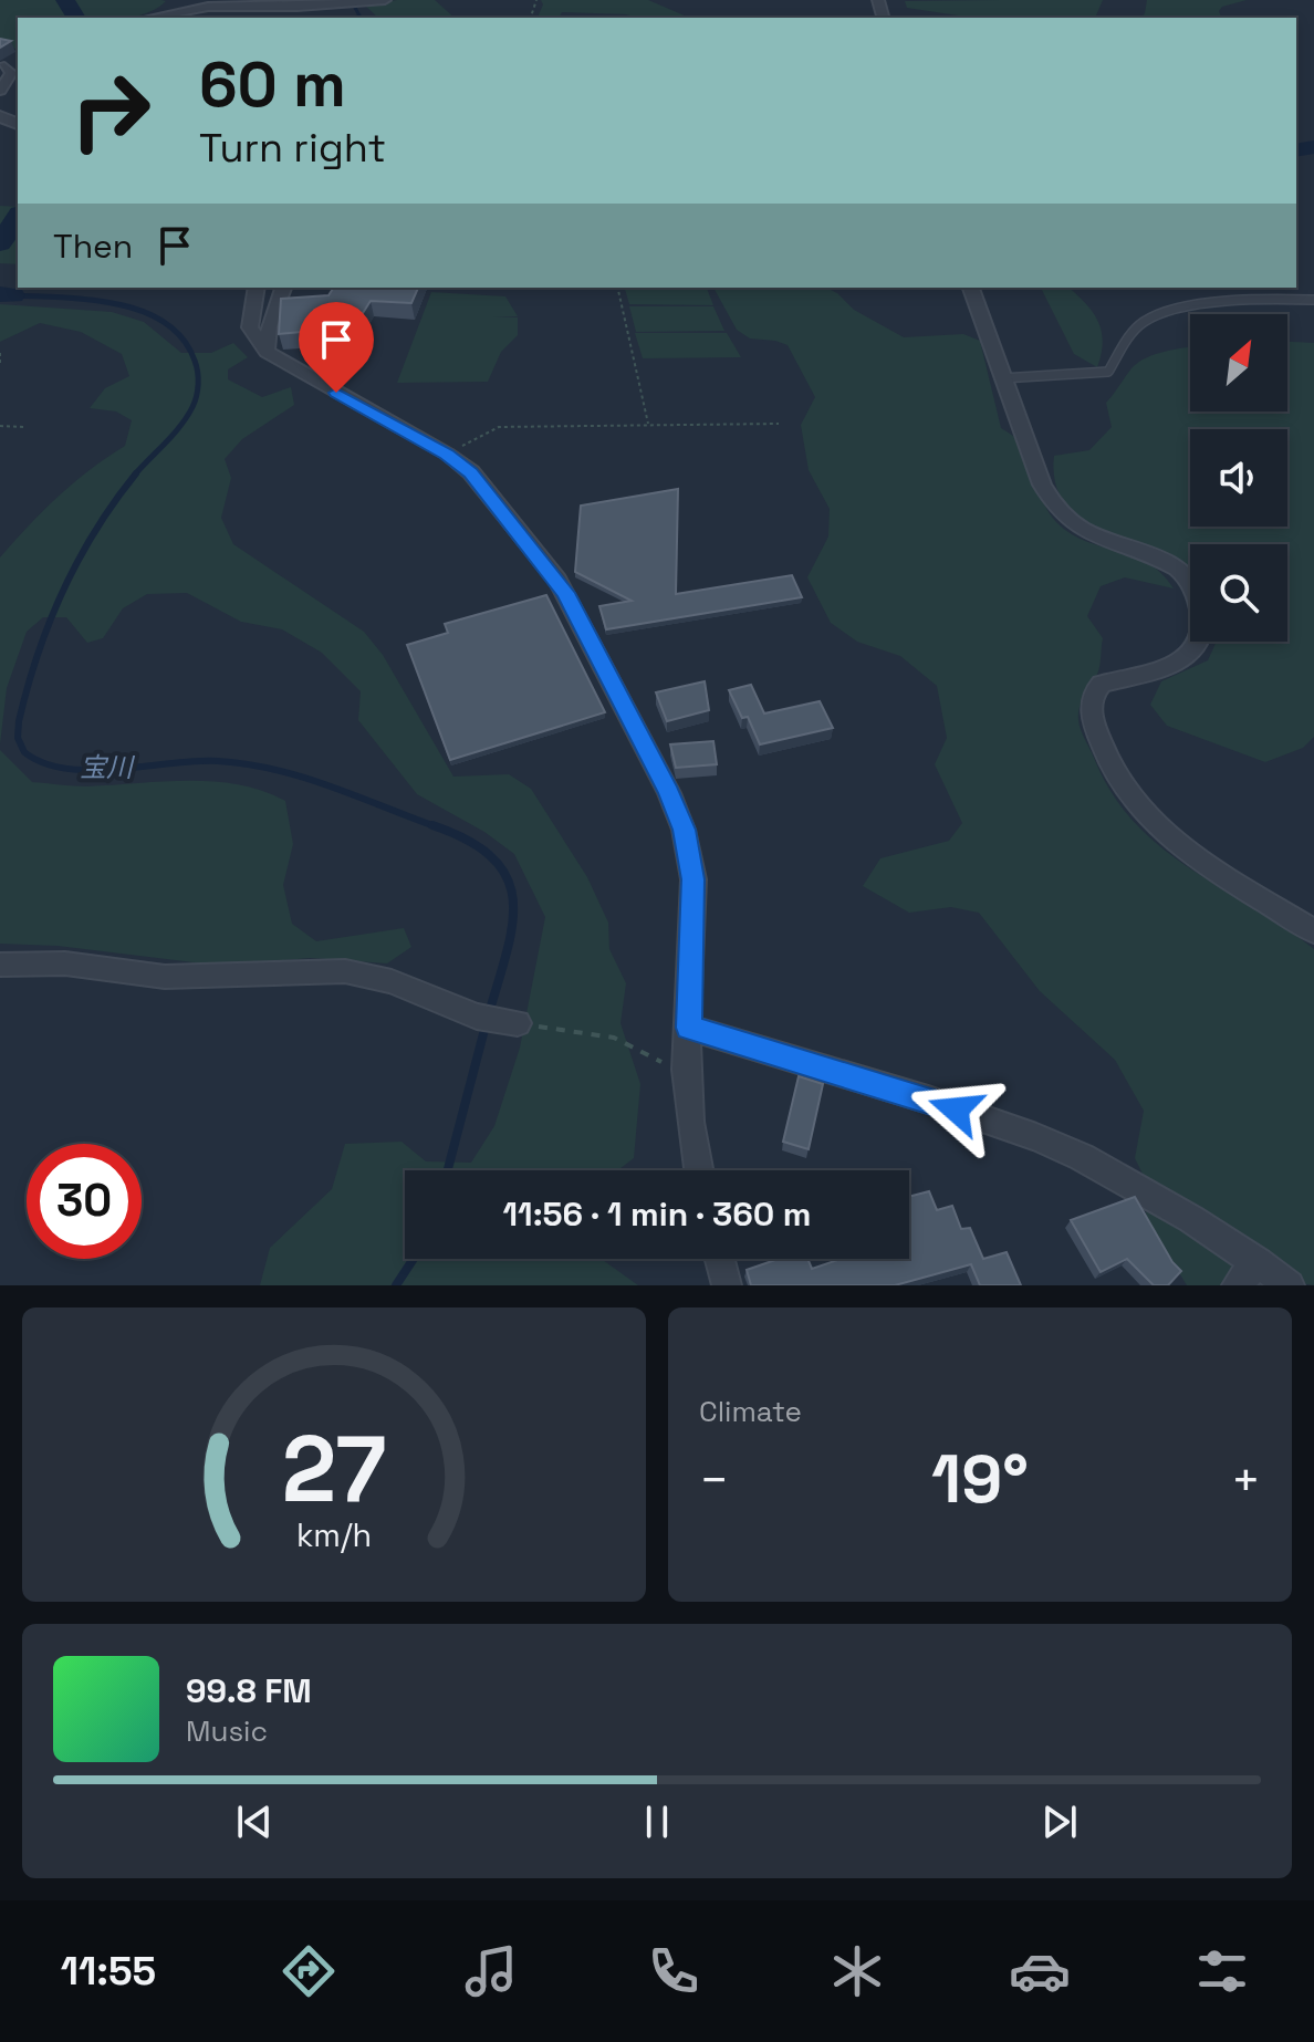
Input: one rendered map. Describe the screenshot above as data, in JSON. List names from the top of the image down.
{
  "water": ["宝川"],
  "north": "top right",
  "page": {
    "turn": ["60 m", "Turn right"],
    "then": "Then",
    "limit": "30",
    "trip": "11:56 · 1 min · 360 m",
    "tile": "Climate",
    "heat": ["−", "19°", "+"],
    "song": ["99.8 FM", "Music"],
    "tabs": "11:55",
    "gauge": ["27", "km/h"]
  }
}
